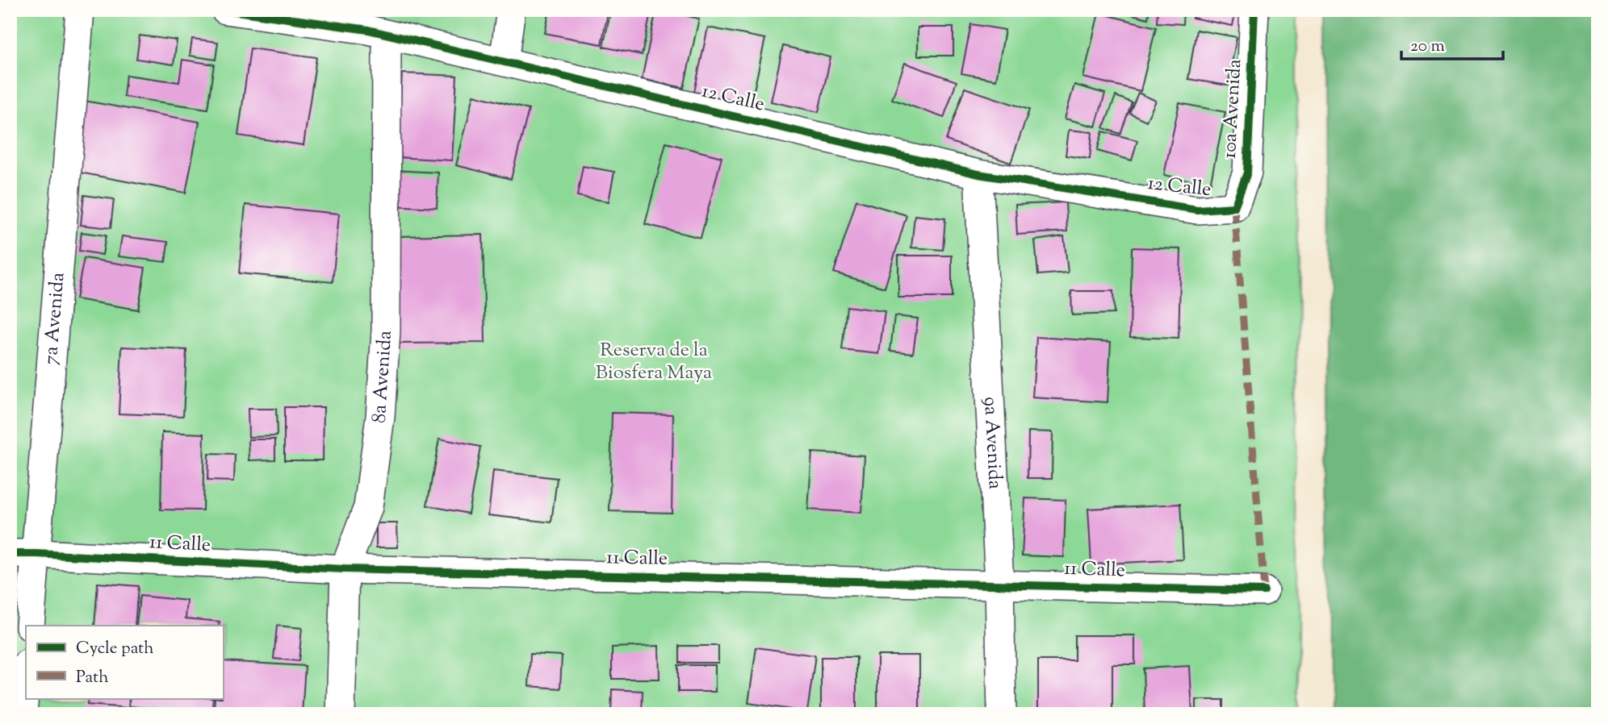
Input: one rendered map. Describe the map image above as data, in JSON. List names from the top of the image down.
{
  "streets": {
    "street": [
      "12 Calle",
      "10a Avenida",
      "7a Avenida",
      "8a Avenida",
      "9a Avenida",
      "11 Calle"
    ]
  },
  "crossings": [
    ["12 Calle", "10a Avenida"],
    ["12 Calle", "8a Avenida"],
    ["12 Calle", "9a Avenida"],
    ["7a Avenida", "11 Calle"],
    ["8a Avenida", "11 Calle"],
    ["9a Avenida", "11 Calle"]
  ],
  "parks": ["Reserva de la Biosfera Maya"],
  "legend": ["Cycle path", "Path"],
  "scale_bar": "20 m"
}
